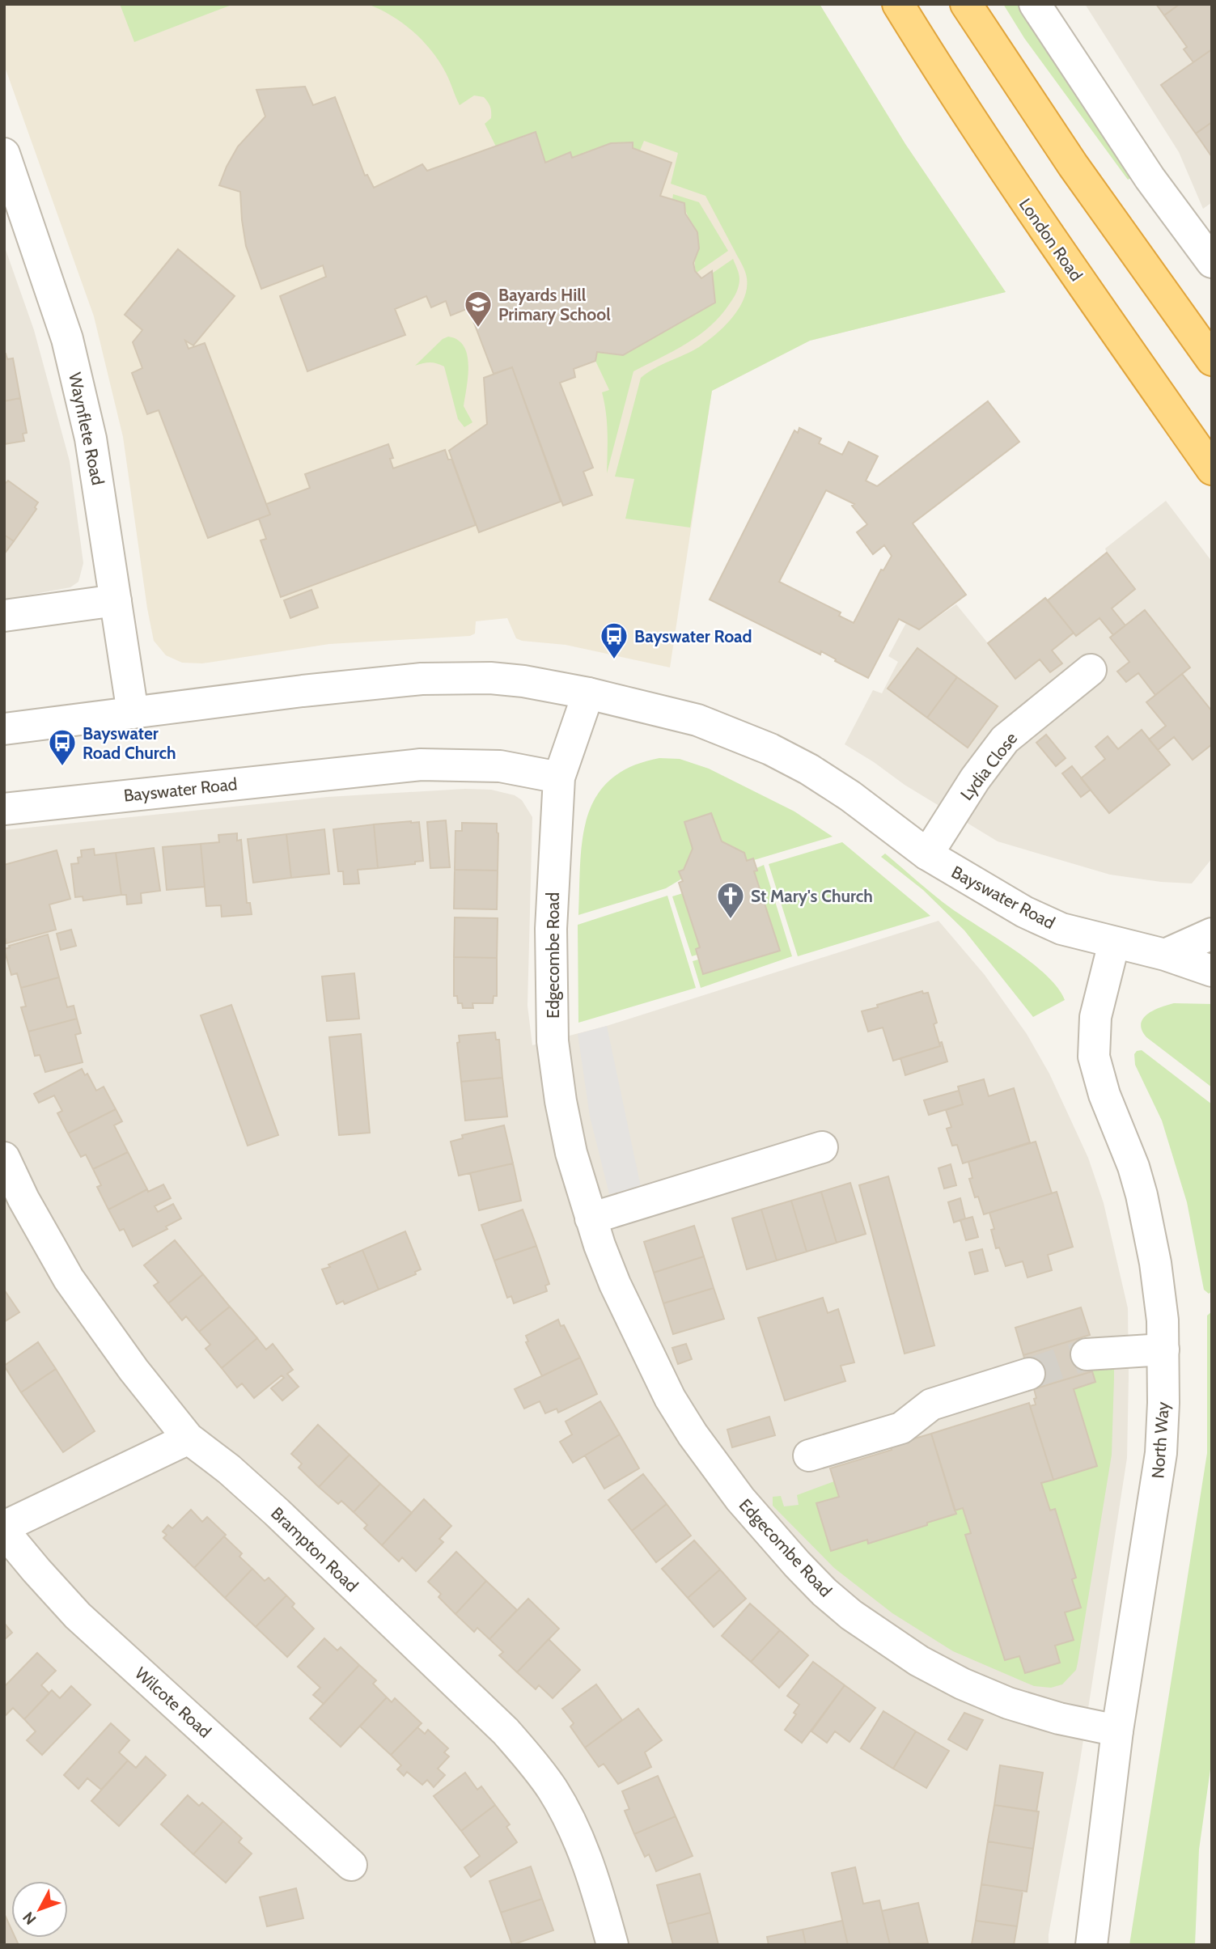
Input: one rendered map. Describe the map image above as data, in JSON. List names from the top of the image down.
{
  "streets": {
    "highway": ["London Road"],
    "street": [
      "Waynflete Road",
      "Lydia Close",
      "Bayswater Road",
      "Edgecombe Road",
      "North Way",
      "Brampton Road",
      "Wilcote Road"
    ]
  },
  "crossings": [
    ["Waynflete Road", "Bayswater Road"],
    ["Lydia Close", "Bayswater Road"],
    ["Bayswater Road", "Edgecombe Road"],
    ["Bayswater Road", "North Way"],
    ["Edgecombe Road", "North Way"]
  ],
  "places": {
    "school or university": ["Bayards Hill Primary School"],
    "bus stop": ["Bayswater Road", "Bayswater Road Church"],
    "church": ["St Mary's Church"]
  },
  "north": "bottom left"
}
